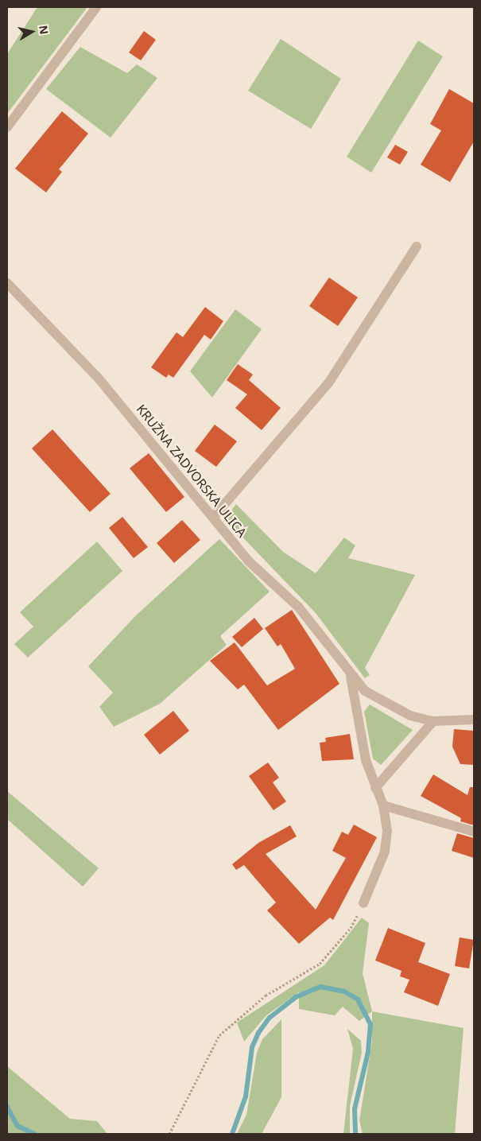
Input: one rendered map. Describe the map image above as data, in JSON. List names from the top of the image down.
{
  "streets": {
    "street": ["KRUŽNA ZADVORSKA ULICA"]
  },
  "north": "right"
}
